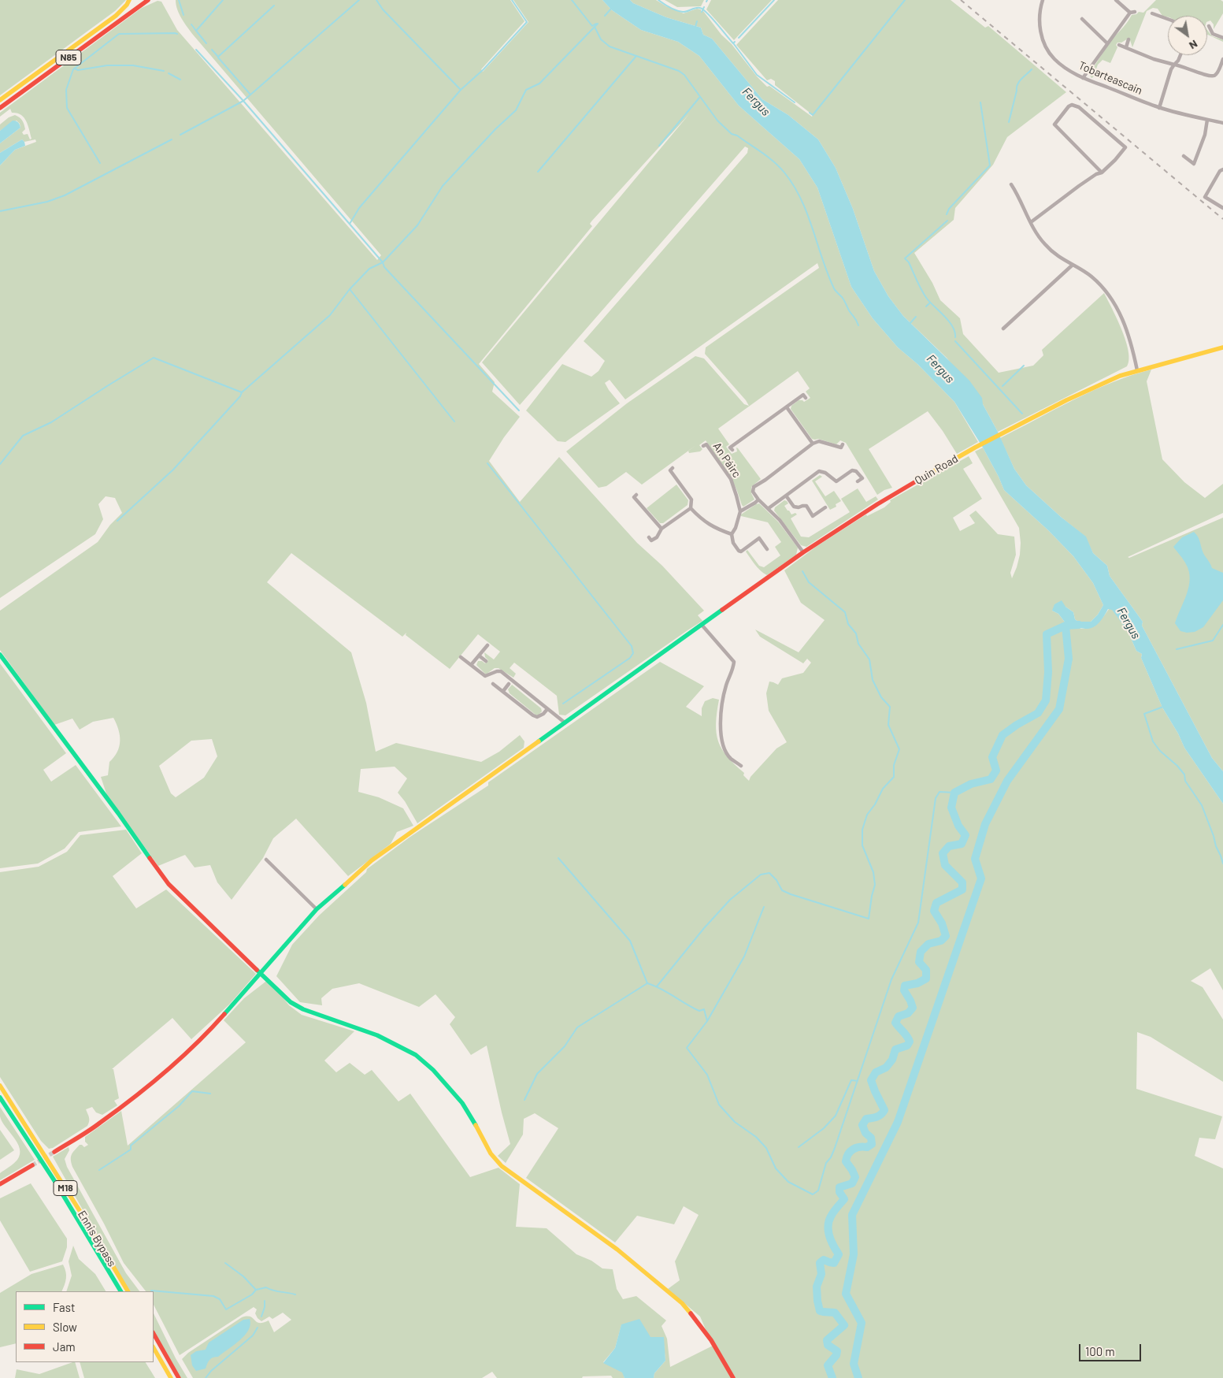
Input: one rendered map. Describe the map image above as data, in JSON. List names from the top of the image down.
{
  "streets": {
    "main road": [
      "N85",
      "Quin Road",
      "M18",
      "Ennis Bypass"
    ],
    "street": ["Tobarteascain", "An Páirc"]
  },
  "water": ["Fergus"],
  "legend": ["Fast", "Slow", "Jam"],
  "scale_bar": "100 m",
  "north": "bottom right"
}
